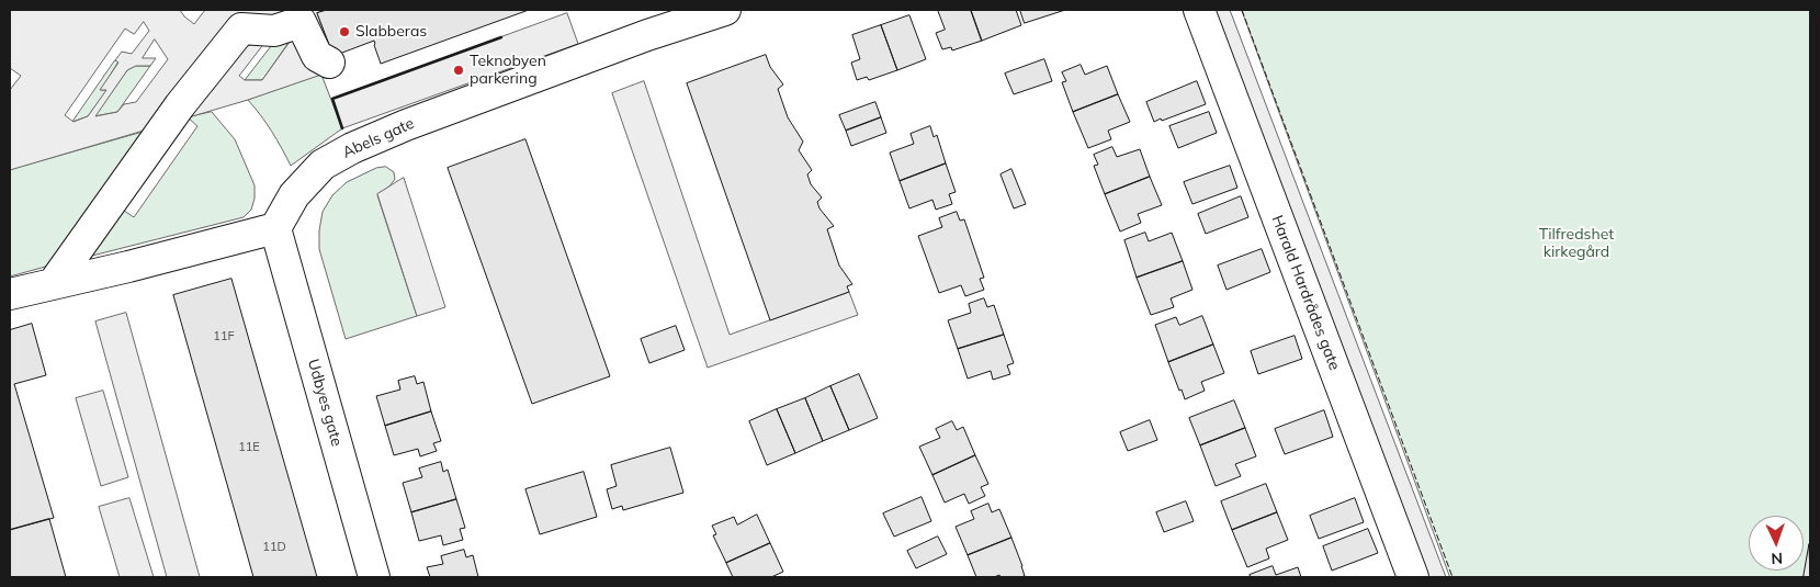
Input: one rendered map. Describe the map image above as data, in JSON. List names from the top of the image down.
{
  "streets": {
    "street": ["Abels gate", "Harald Hardrådes gate", "Udbyes gate"]
  },
  "crossings": [
    ["Abels gate", "Udbyes gate"]
  ],
  "parks": ["Tilfredshet kirkegård"],
  "places": ["Slabberas", "Teknobyen parkering"],
  "house_numbers": ["11F", "11E", "11D"],
  "north": "bottom"
}
